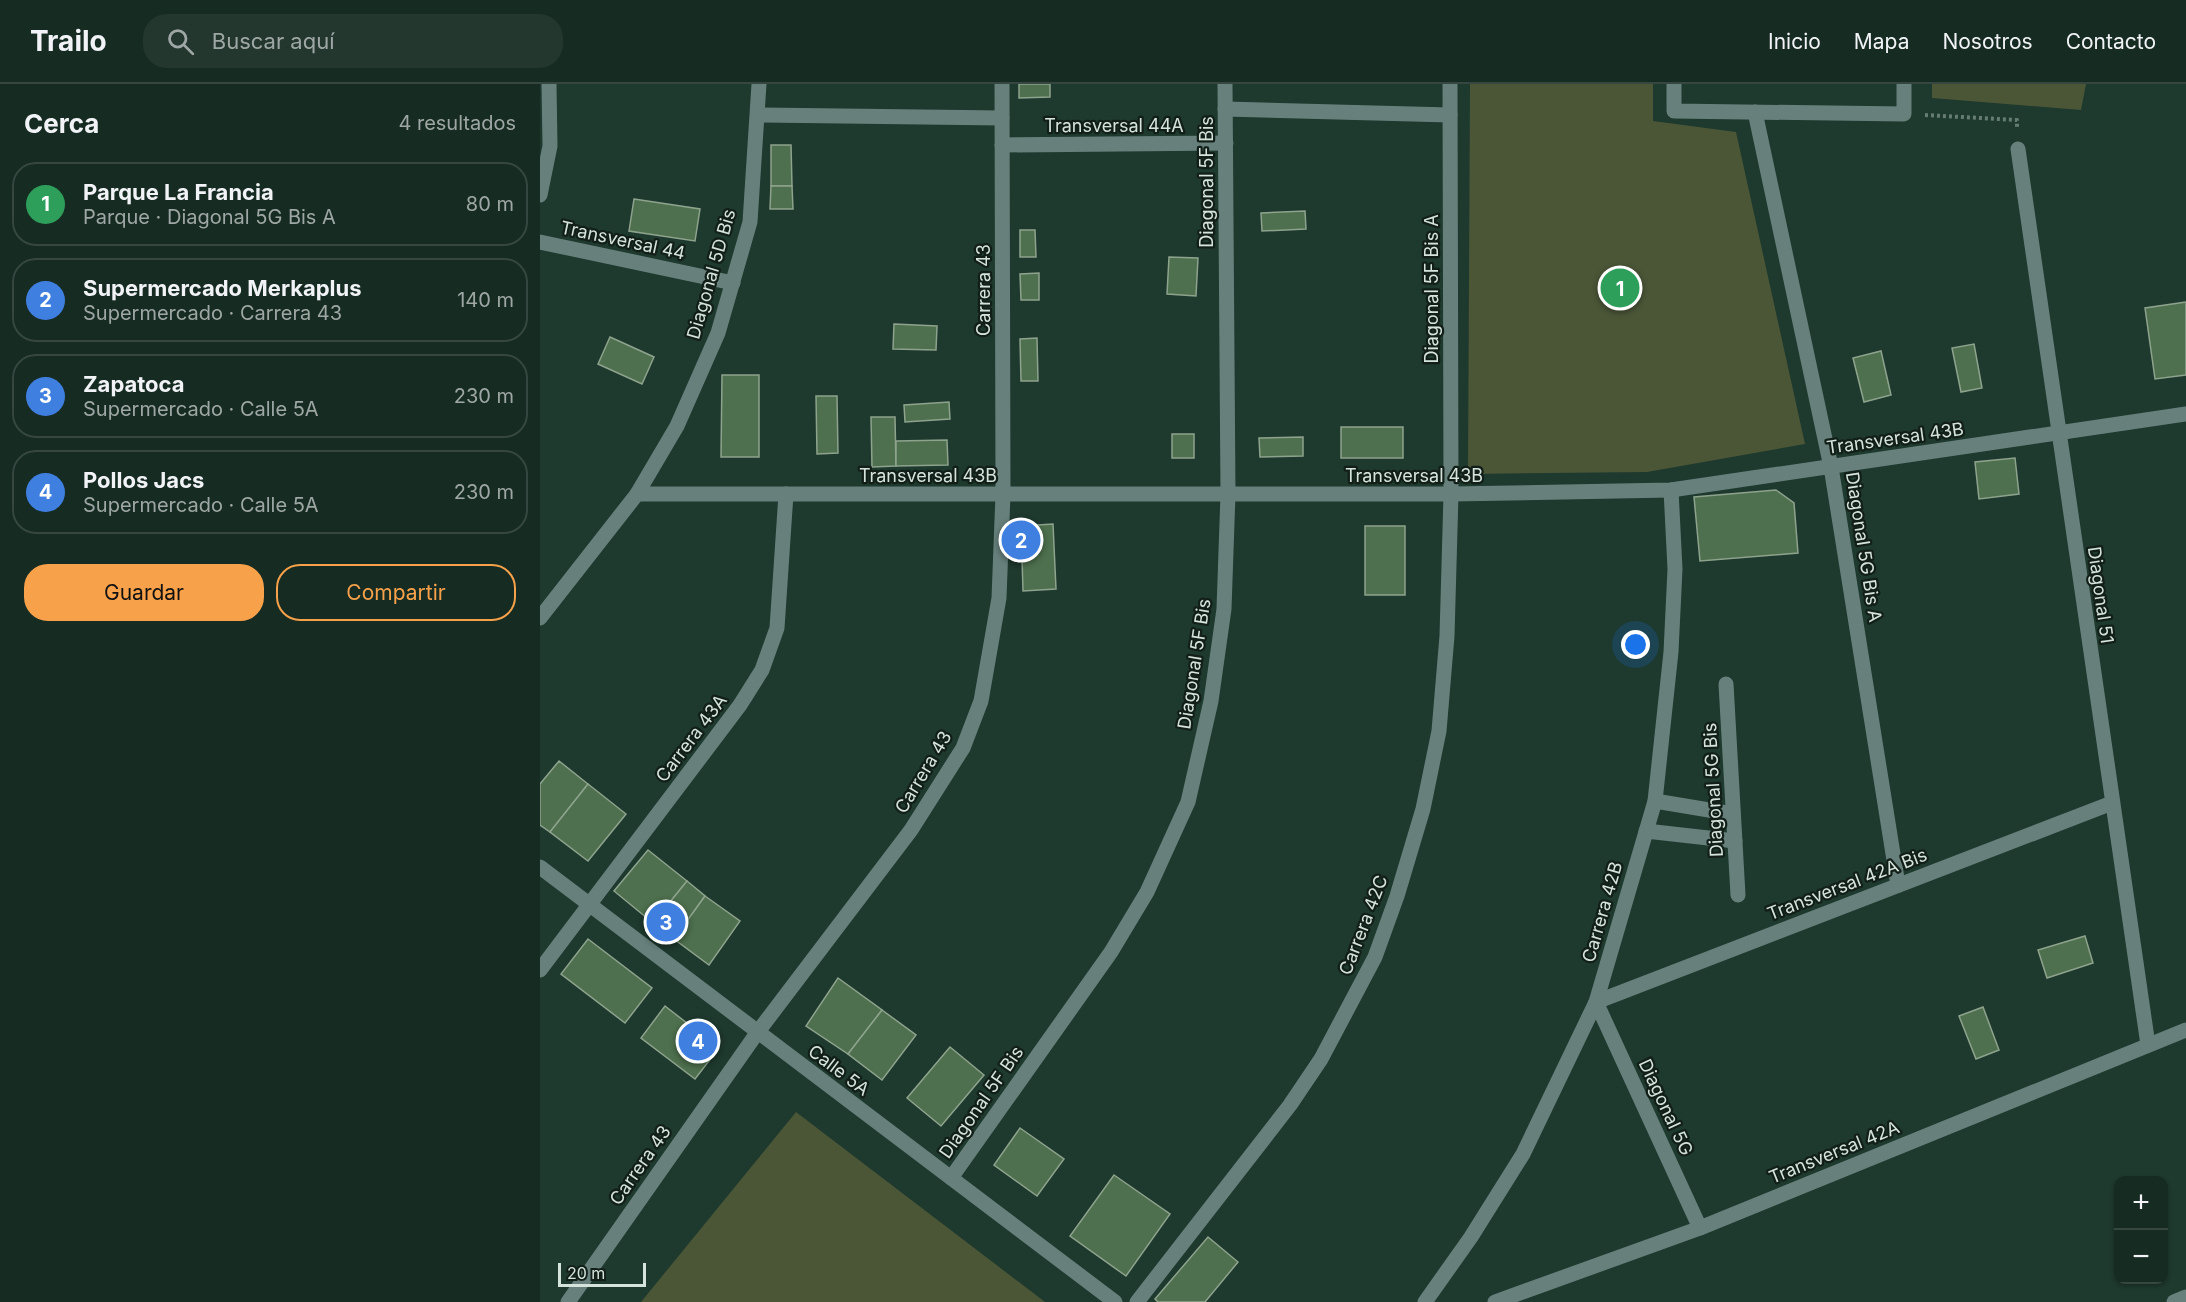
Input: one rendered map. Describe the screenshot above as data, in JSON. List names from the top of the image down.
{
  "streets": {
    "street": [
      "Transversal 44A",
      "Diagonal 5F Bis",
      "Transversal 44",
      "Diagonal 5D Bis",
      "Diagonal 5F Bis A",
      "Carrera 43",
      "Transversal 43B",
      "Diagonal 5G Bis A",
      "Diagonal 51",
      "Carrera 43A",
      "Diagonal 5G Bis",
      "Transversal 42A Bis",
      "Carrera 42B",
      "Carrera 42C",
      "Calle 5A",
      "Diagonal 5G",
      "Transversal 42A"
    ]
  },
  "crossings": [
    ["Transversal 44A", "Diagonal 5F Bis"],
    ["Transversal 44A", "Carrera 43"],
    ["Diagonal 5F Bis", "Transversal 43B"],
    ["Diagonal 5F Bis", "Calle 5A"],
    ["Transversal 44", "Diagonal 5D Bis"],
    ["Diagonal 5D Bis", "Transversal 43B"],
    ["Diagonal 5F Bis A", "Transversal 43B"],
    ["Diagonal 5F Bis A", "Carrera 42C"],
    ["Carrera 43", "Transversal 43B"],
    ["Carrera 43", "Calle 5A"],
    ["Transversal 43B", "Diagonal 5G Bis A"],
    ["Transversal 43B", "Diagonal 51"],
    ["Transversal 43B", "Carrera 43A"],
    ["Transversal 43B", "Carrera 42B"],
    ["Transversal 43B", "Carrera 42C"],
    ["Diagonal 5G Bis A", "Transversal 42A Bis"],
    ["Diagonal 51", "Transversal 42A Bis"],
    ["Diagonal 51", "Transversal 42A"],
    ["Carrera 43A", "Calle 5A"],
    ["Transversal 42A Bis", "Carrera 42B"],
    ["Transversal 42A Bis", "Diagonal 5G"],
    ["Carrera 42B", "Diagonal 5G"],
    ["Diagonal 5G", "Transversal 42A"]
  ],
  "scale_bar": "20 m",
  "page": {
    "header": "Trailo",
    "search": "Buscar aquí",
    "nav": [
      "Inicio",
      "Mapa",
      "Nosotros",
      "Contacto"
    ],
    "heading": ["Cerca", "4 resultados"],
    "list": [
      {
        "mark": "1",
        "name": "Parque La Francia",
        "note": "Parque · Diagonal 5G Bis A",
        "value": "80 m"
      },
      {
        "mark": "2",
        "name": "Supermercado Merkaplus",
        "note": "Supermercado · Carrera 43",
        "value": "140 m"
      },
      {
        "mark": "3",
        "name": "Zapatoca",
        "note": "Supermercado · Calle 5A",
        "value": "230 m"
      },
      {
        "mark": "4",
        "name": "Pollos Jacs",
        "note": "Supermercado · Calle 5A",
        "value": "230 m"
      }
    ],
    "pins": [
      "1",
      "2",
      "3",
      "4"
    ],
    "buttons": ["Guardar", "Compartir"],
    "map_buttons": ["+", "−"],
    "scale": "20 m"
  }
}
